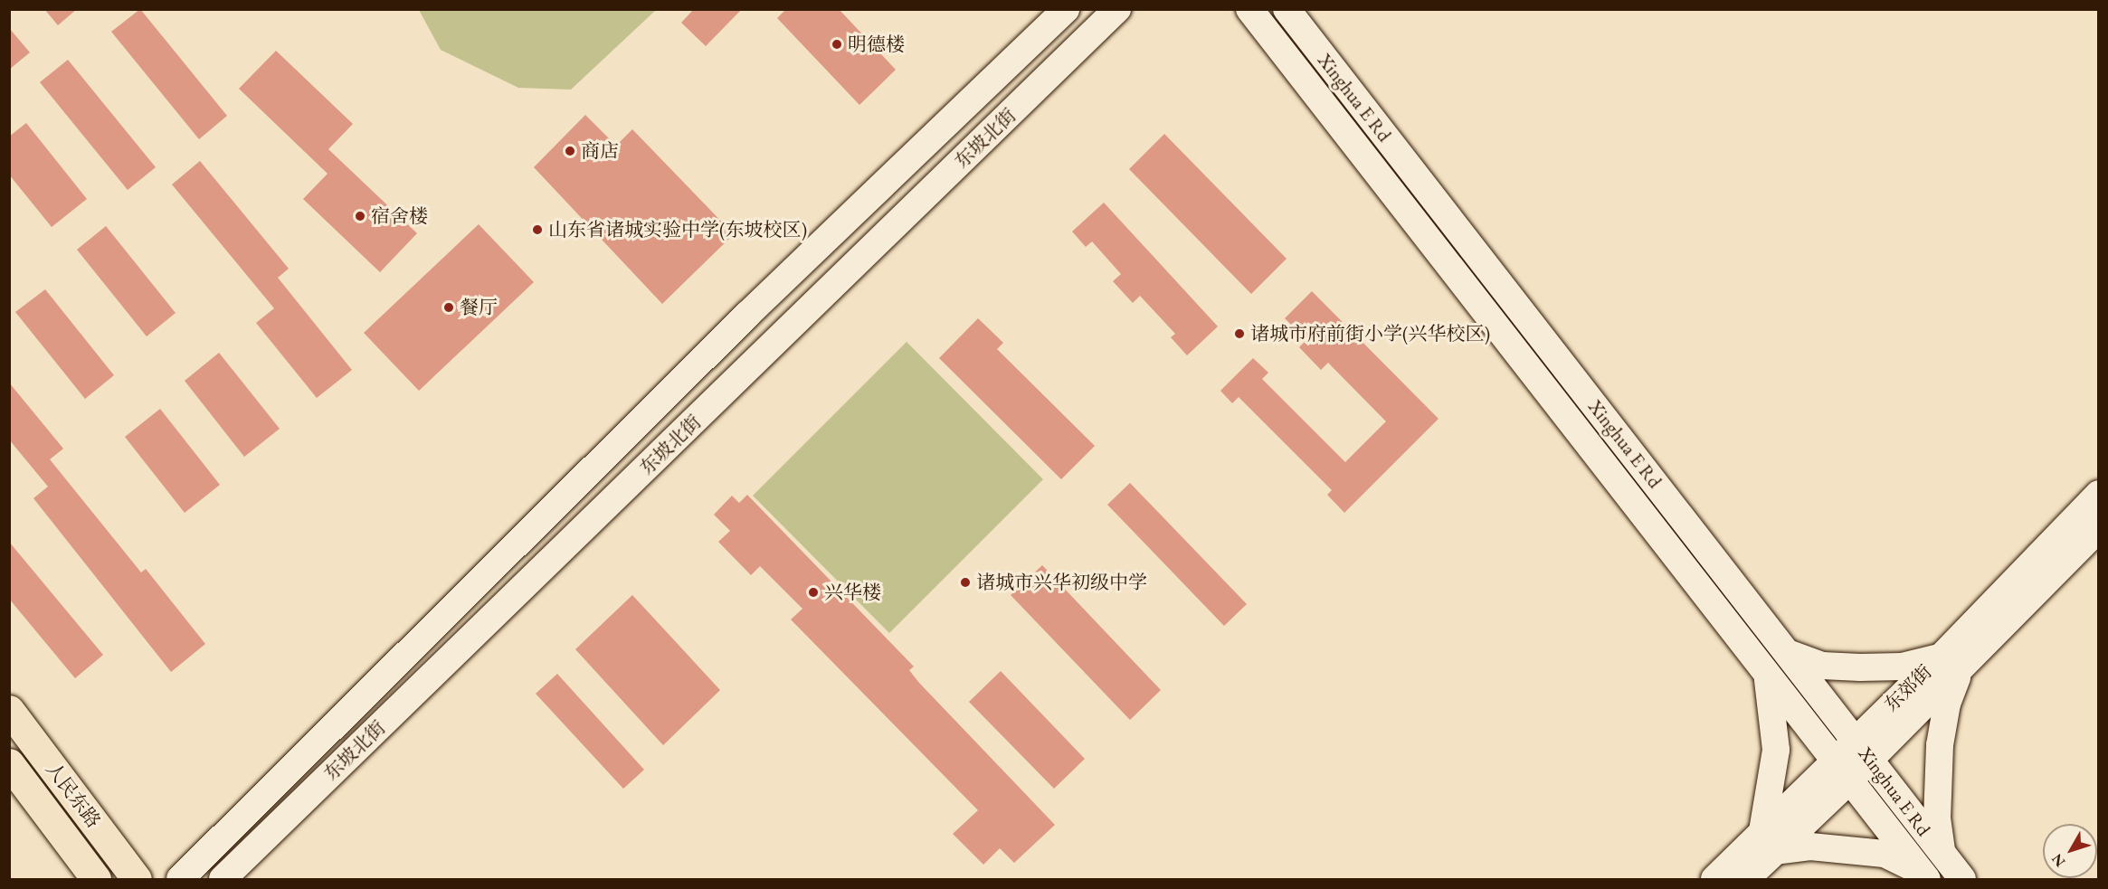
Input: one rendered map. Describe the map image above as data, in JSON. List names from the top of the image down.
{
  "streets": {
    "main road": [
      "Xinghua E Rd",
      "东坡北街",
      "东郊街",
      "人民东路"
    ]
  },
  "crossings": [
    ["Xinghua E Rd", "东郊街"]
  ],
  "places": [
    "明德楼",
    "商店",
    "宿舍楼",
    "山东省诸城实验中学(东坡校区)",
    "餐厅",
    "诸城市府前街小学(兴华校区)",
    "诸城市兴华初级中学",
    "兴华楼"
  ],
  "north": "bottom left"
}
